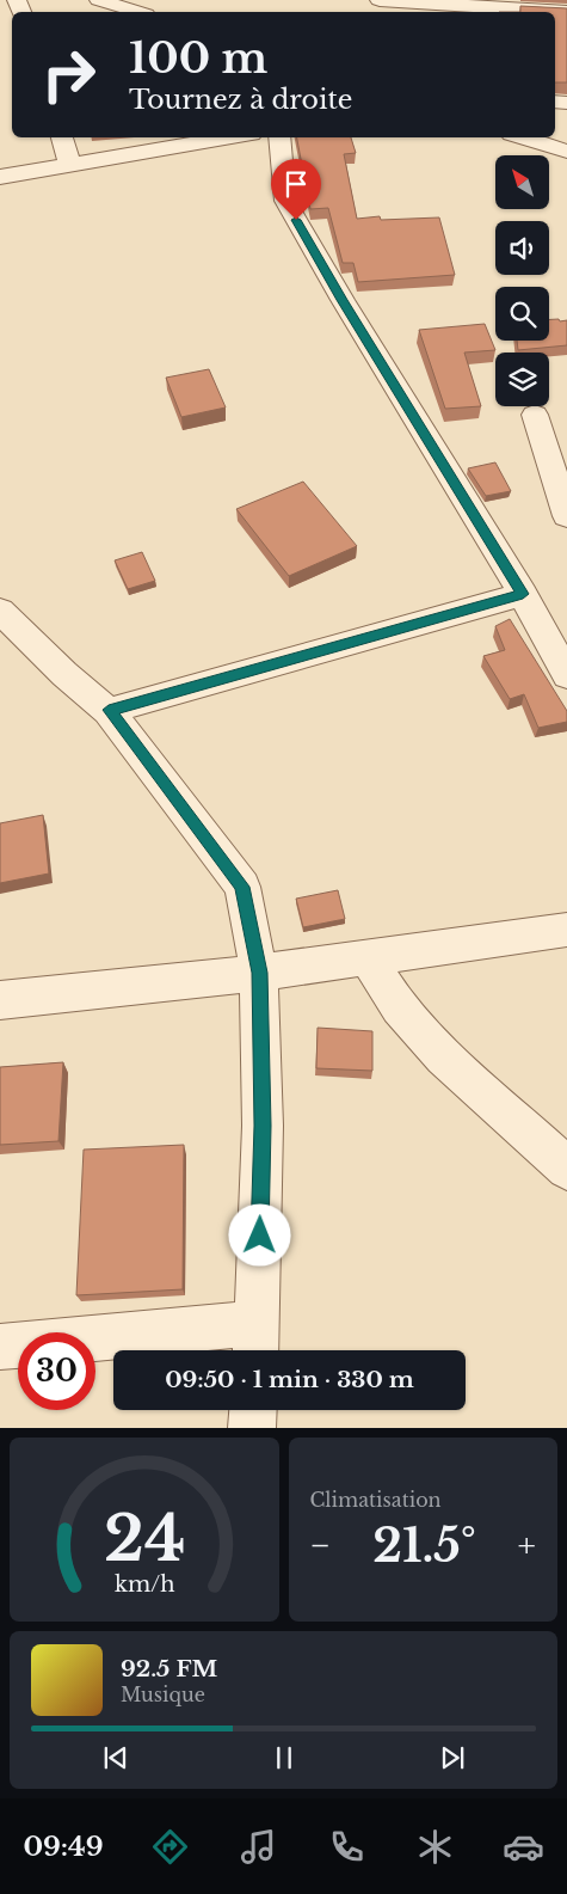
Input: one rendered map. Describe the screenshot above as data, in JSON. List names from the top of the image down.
{
  "north": "top left",
  "page": {
    "turn": ["100 m", "Tournez à droite"],
    "limit": "30",
    "trip": "09:50 · 1 min · 330 m",
    "tile": "Climatisation",
    "heat": ["−", "21.5°", "+"],
    "song": ["92.5 FM", "Musique"],
    "tabs": "09:49",
    "gauge": ["24", "km/h"]
  }
}
